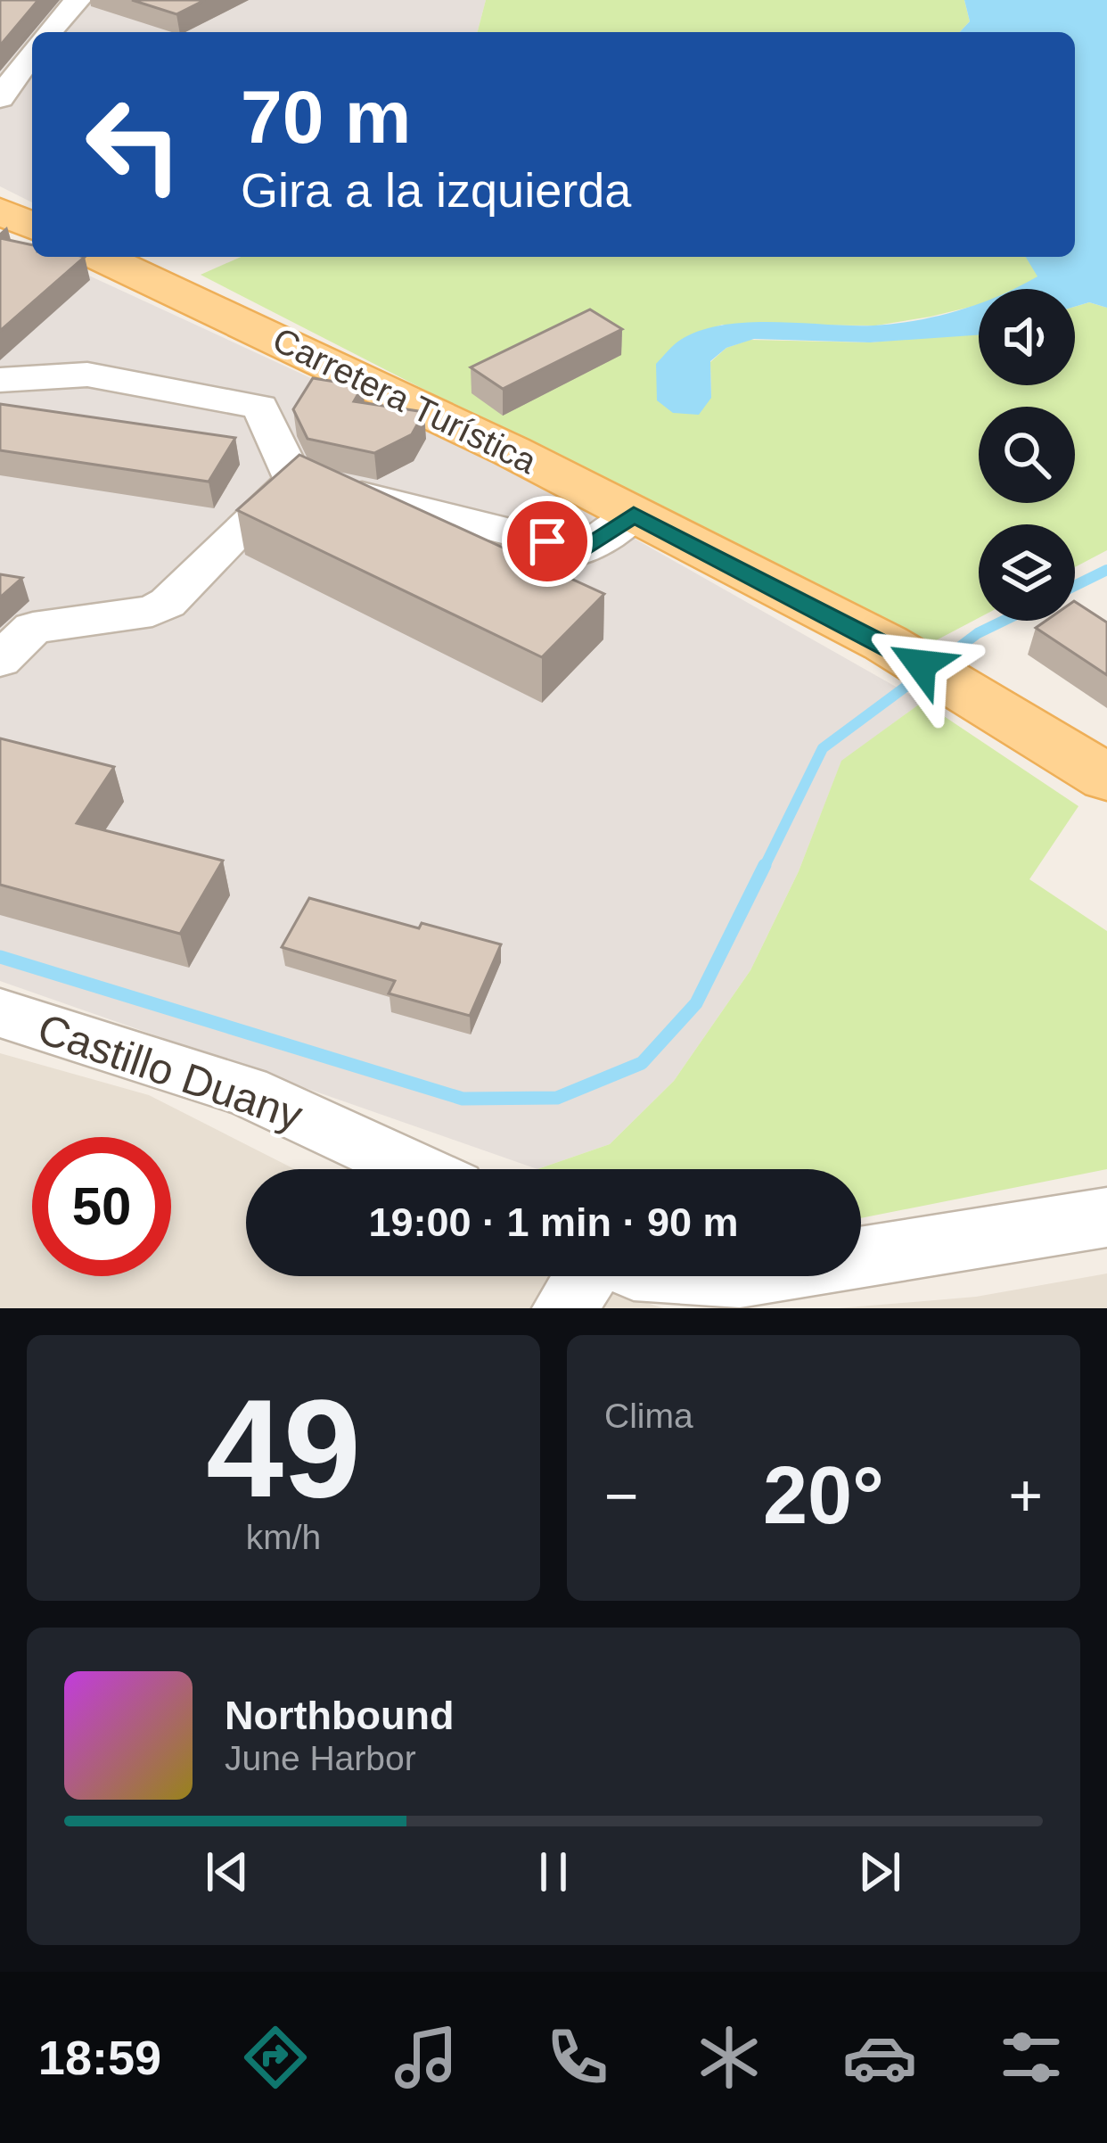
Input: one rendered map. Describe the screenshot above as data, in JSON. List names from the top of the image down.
{
  "streets": {
    "main road": ["Carretera Turística"],
    "street": ["Castillo Duany"]
  },
  "page": {
    "turn": ["70 m", "Gira a la izquierda"],
    "limit": "50",
    "trip": "19:00 · 1 min · 90 m",
    "tile": [
      ["49", "km/h"],
      "Clima"
    ],
    "heat": ["−", "20°", "+"],
    "song": ["Northbound", "June Harbor"],
    "tabs": "18:59"
  }
}
